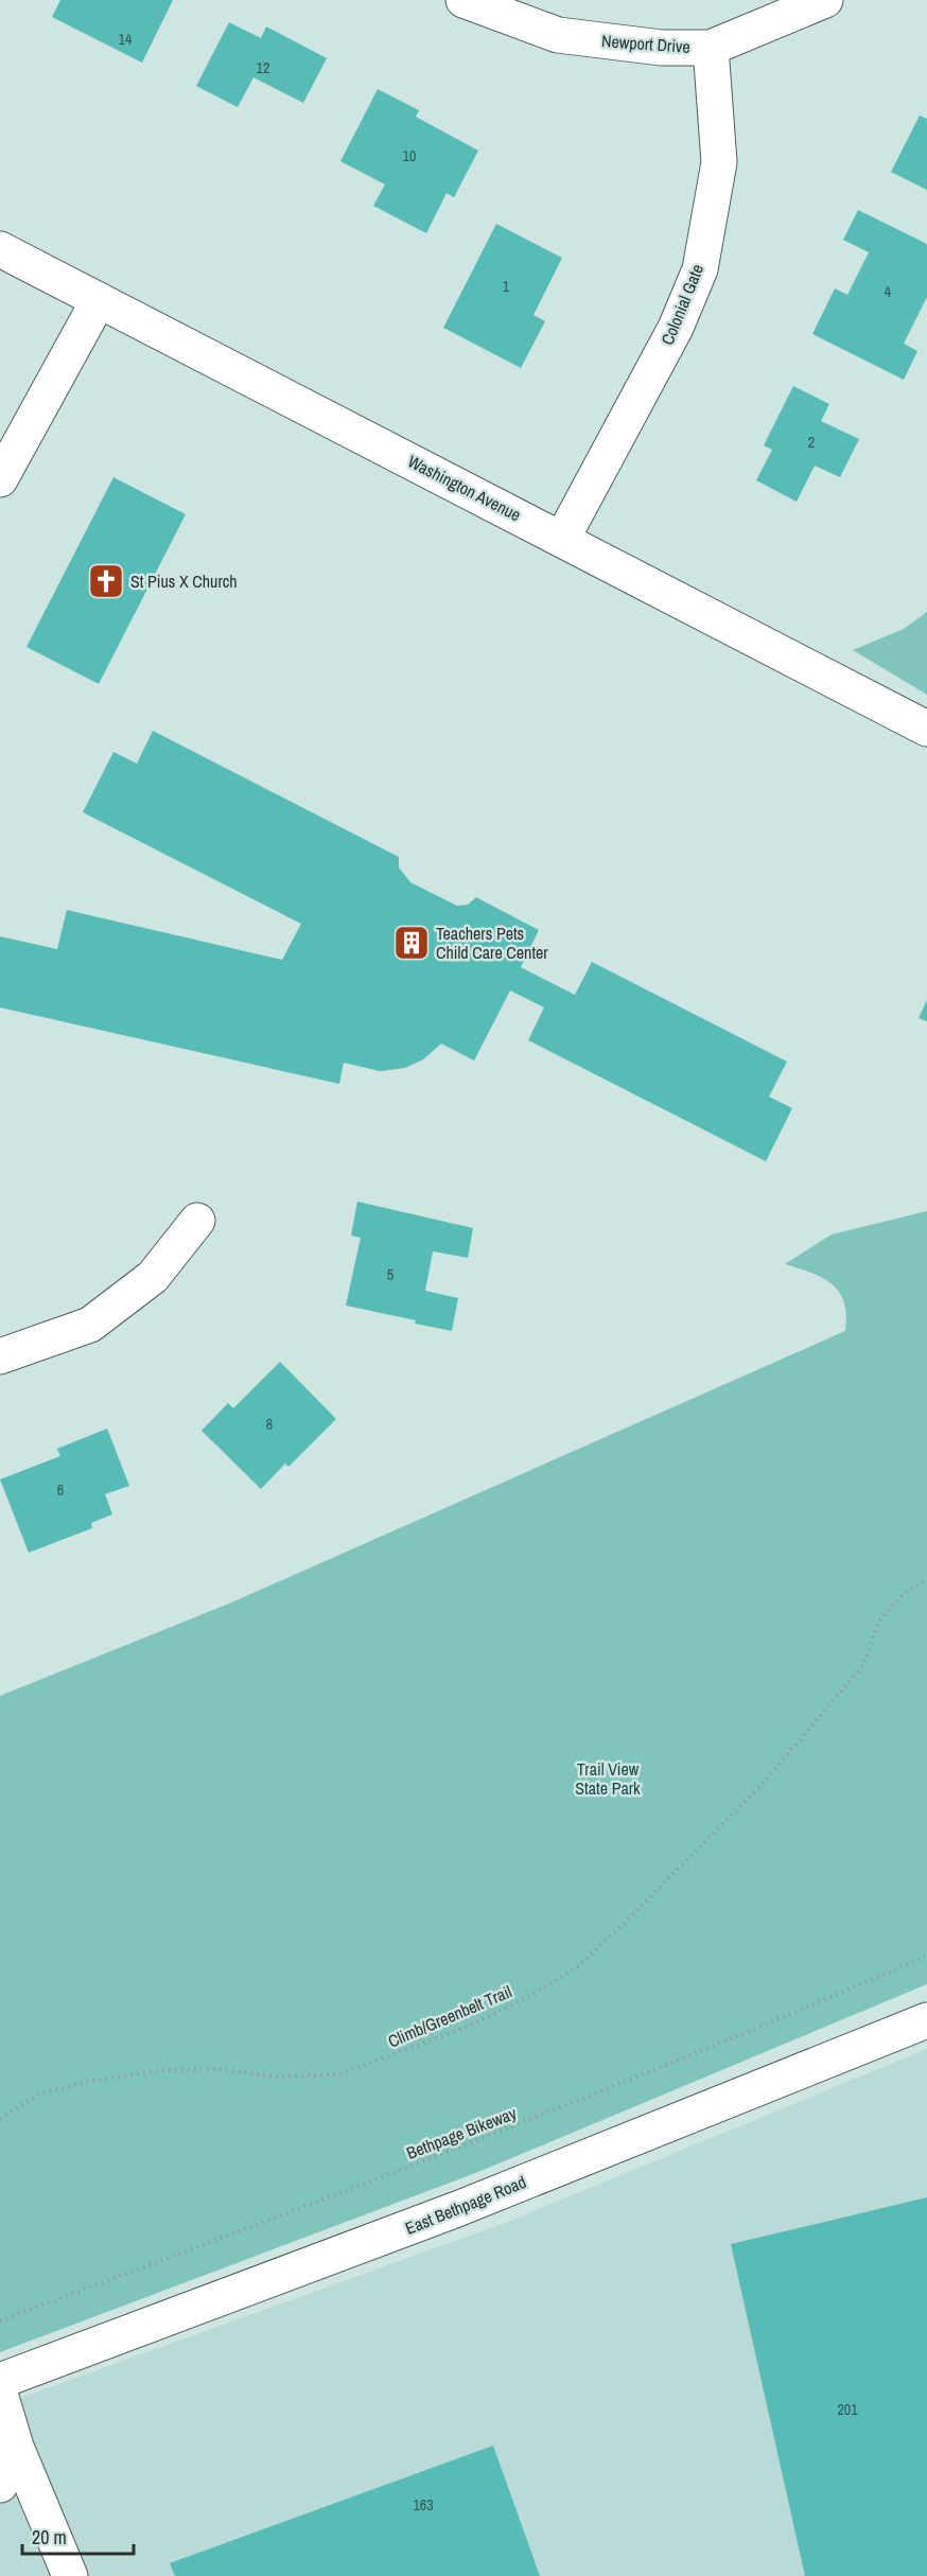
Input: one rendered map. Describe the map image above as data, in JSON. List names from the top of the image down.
{
  "streets": {
    "street": [
      "Newport Drive",
      "Colonial Gate",
      "Washington Avenue",
      "East Bethpage Road"
    ],
    "path": ["Climb/Greenbelt Trail", "Bethpage Bikeway"]
  },
  "crossings": [
    ["Newport Drive", "Colonial Gate"],
    ["Colonial Gate", "Washington Avenue"]
  ],
  "parks": ["Trail View State Park"],
  "places": {
    "church": ["St Pius X Church"],
    "building": ["Teachers Pets Child Care Center"]
  },
  "house_numbers": [
    "14",
    "12",
    "10",
    "1",
    "4",
    "2",
    "5",
    "8",
    "6",
    "201",
    "163"
  ],
  "scale_bar": "20 m"
}
